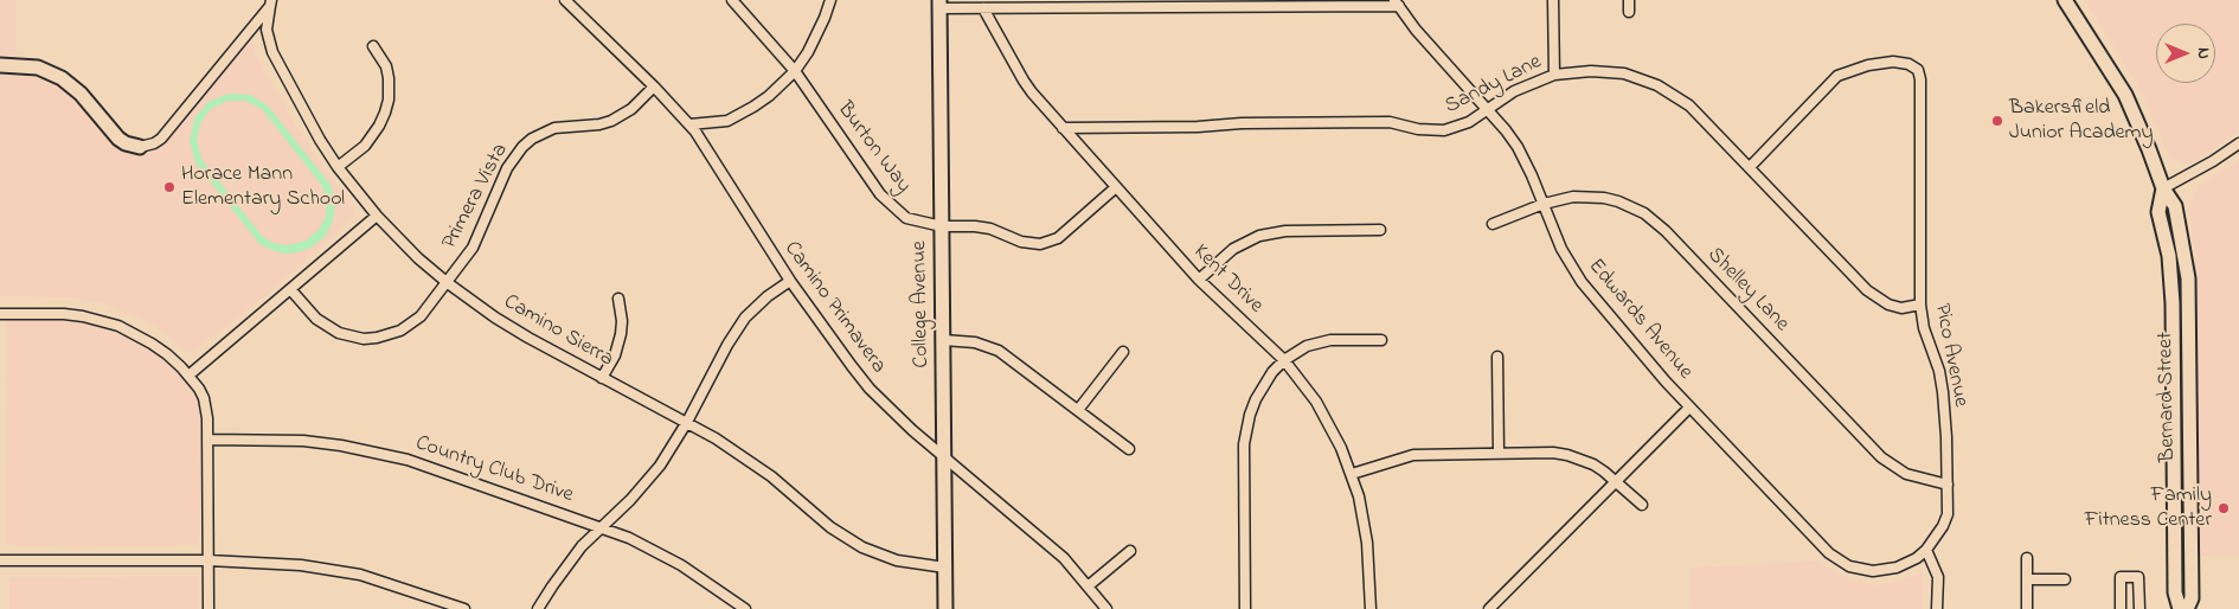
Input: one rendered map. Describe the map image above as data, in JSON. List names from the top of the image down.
{
  "streets": {
    "street": [
      "Sandy Lane",
      "Burton Way",
      "Primera Vista",
      "Kent Drive",
      "Shelley Lane",
      "College Avenue",
      "Camino Primavera",
      "Edwards Avenue",
      "Camino Sierra",
      "Pico Avenue",
      "Bernard Street",
      "Country Club Drive"
    ]
  },
  "crossings": [
    ["Sandy Lane", "Kent Drive"],
    ["Sandy Lane", "Edwards Avenue"],
    ["Sandy Lane", "Pico Avenue"],
    ["Burton Way", "Kent Drive"],
    ["Burton Way", "College Avenue"],
    ["Primera Vista", "Camino Primavera"],
    ["Primera Vista", "Camino Sierra"],
    ["Shelley Lane", "Edwards Avenue"],
    ["Shelley Lane", "Pico Avenue"],
    ["College Avenue", "Camino Primavera"],
    ["College Avenue", "Camino Sierra"],
    ["Edwards Avenue", "Pico Avenue"]
  ],
  "places": ["Bakersfield Junior Academy", "Horace Mann Elementary School", "Family Fitness Center"],
  "north": "right"
}
